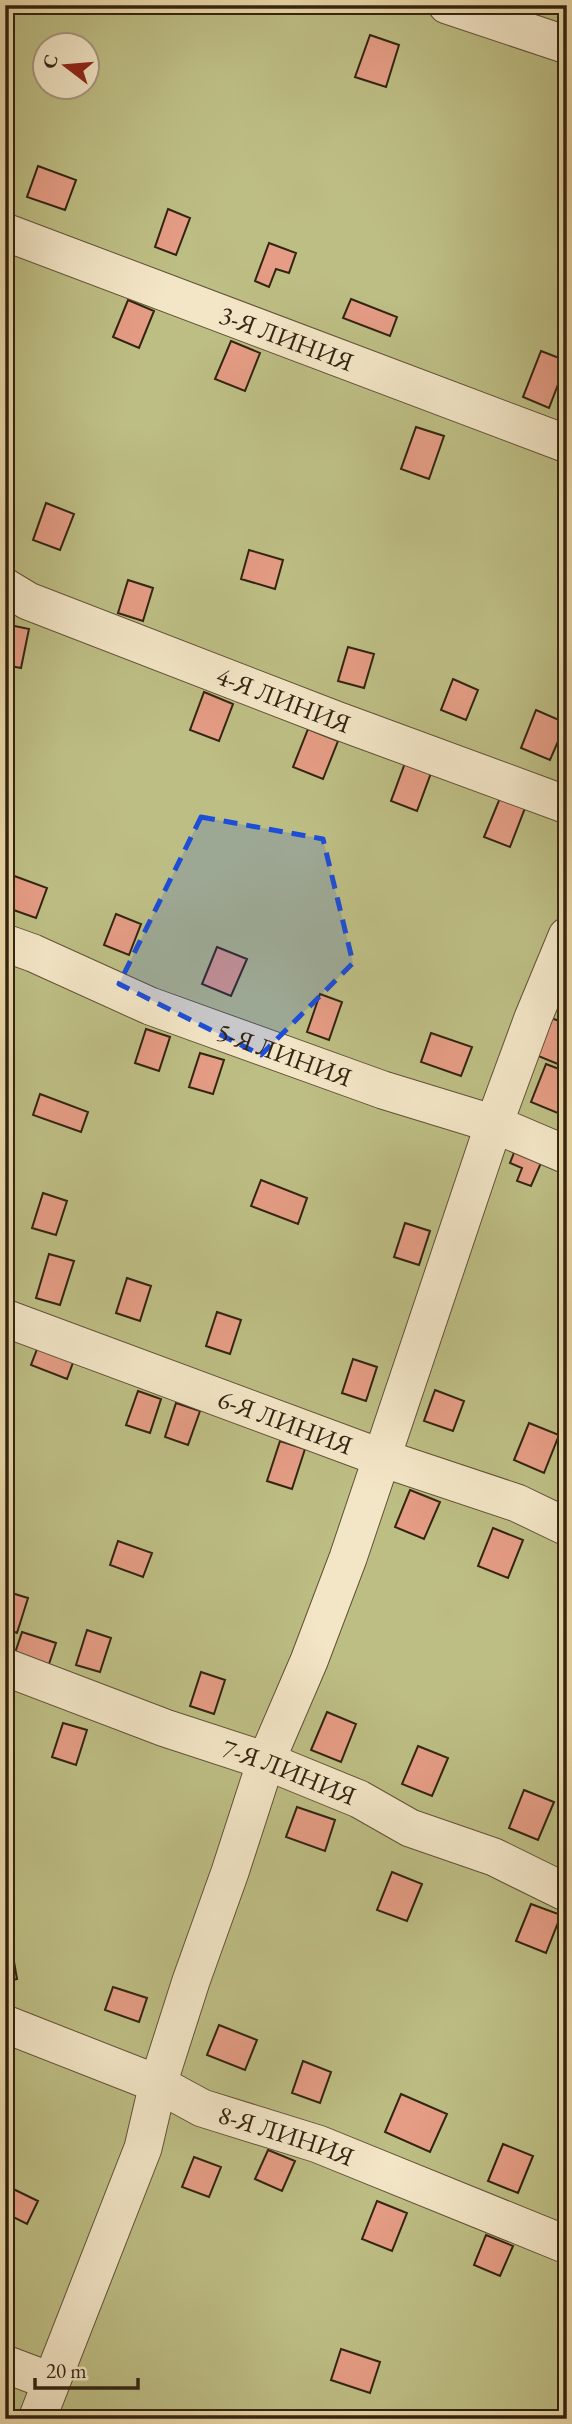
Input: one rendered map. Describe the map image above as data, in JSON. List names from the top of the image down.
{
  "streets": {
    "street": [
      "3-Я ЛИНИЯ",
      "4-Я ЛИНИЯ",
      "5-Я ЛИНИЯ",
      "6-Я ЛИНИЯ",
      "7-Я ЛИНИЯ",
      "8-Я ЛИНИЯ"
    ]
  },
  "scale_bar": "20 m",
  "north": "left"
}
